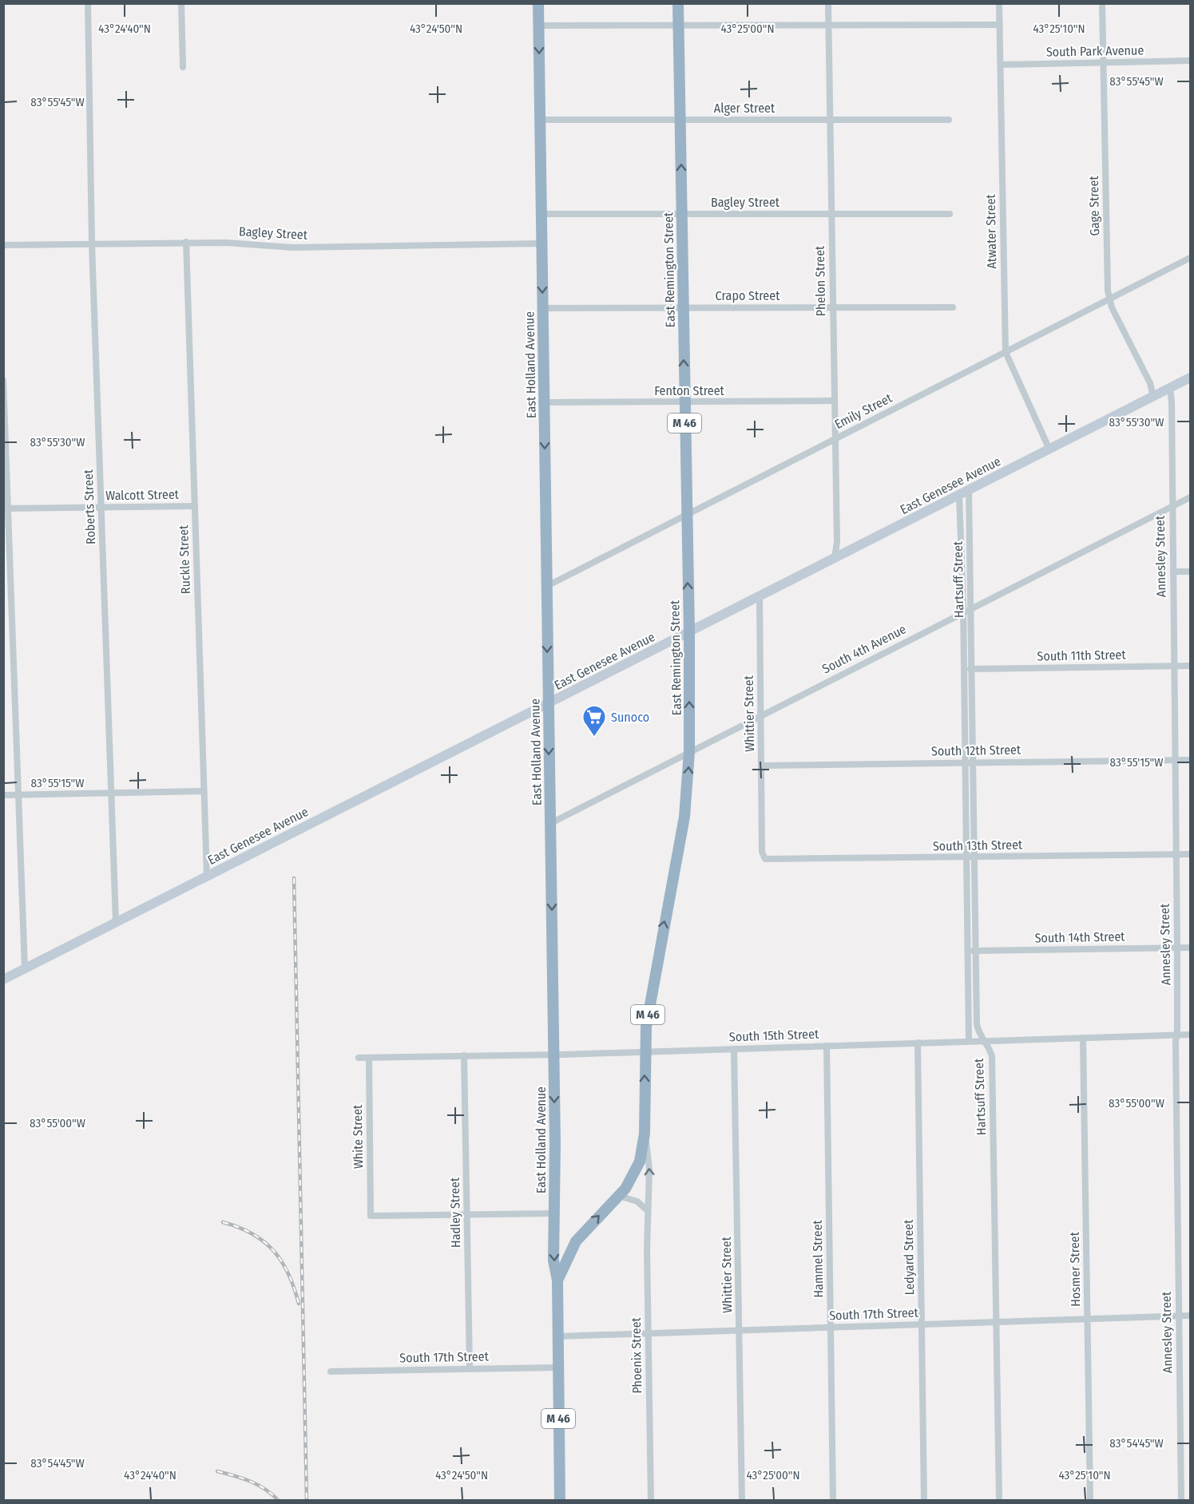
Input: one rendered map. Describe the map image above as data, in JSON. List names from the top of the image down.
{
  "streets": {
    "highway": ["East Remington Street", "East Holland Avenue", "M 46"],
    "main road": ["East Genesee Avenue"],
    "street": [
      "South Park Avenue",
      "Alger Street",
      "Bagley Street",
      "Gage Street",
      "Atwater Street",
      "Phelon Street",
      "Crapo Street",
      "Fenton Street",
      "Emily Street",
      "Walcott Street",
      "Roberts Street",
      "Annesley Street",
      "Ruckle Street",
      "Hartsuff Street",
      "South 4th Avenue",
      "South 11th Street",
      "Whittier Street",
      "South 12th Street",
      "South 13th Street",
      "South 14th Street",
      "South 15th Street",
      "White Street",
      "Hadley Street",
      "Ledyard Street",
      "Hammel Street",
      "Hosmer Street",
      "South 17th Street",
      "Phoenix Street"
    ]
  },
  "crossings": [
    ["South Park Avenue", "Gage Street"],
    ["South Park Avenue", "Atwater Street"],
    ["Alger Street", "East Remington Street"],
    ["Alger Street", "Phelon Street"],
    ["Alger Street", "East Holland Avenue"],
    ["Bagley Street", "East Remington Street"],
    ["Bagley Street", "Phelon Street"],
    ["Bagley Street", "East Holland Avenue"],
    ["Bagley Street", "Roberts Street"],
    ["Bagley Street", "Ruckle Street"],
    ["Gage Street", "Emily Street"],
    ["Gage Street", "East Genesee Avenue"],
    ["Atwater Street", "Emily Street"],
    ["Atwater Street", "East Genesee Avenue"],
    ["East Remington Street", "Crapo Street"],
    ["East Remington Street", "East Holland Avenue"],
    ["East Remington Street", "Fenton Street"],
    ["East Remington Street", "Emily Street"],
    ["East Remington Street", "East Genesee Avenue"],
    ["East Remington Street", "South 4th Avenue"],
    ["East Remington Street", "South 15th Street"],
    ["East Remington Street", "Phoenix Street"],
    ["Phelon Street", "Crapo Street"],
    ["Phelon Street", "Fenton Street"],
    ["Phelon Street", "Emily Street"],
    ["Phelon Street", "East Genesee Avenue"],
    ["Crapo Street", "East Holland Avenue"],
    ["East Holland Avenue", "Fenton Street"],
    ["East Holland Avenue", "Emily Street"],
    ["East Holland Avenue", "East Genesee Avenue"],
    ["East Holland Avenue", "South 4th Avenue"],
    ["East Holland Avenue", "South 15th Street"],
    ["East Holland Avenue", "South 17th Street"],
    ["East Genesee Avenue", "Roberts Street"],
    ["East Genesee Avenue", "Annesley Street"],
    ["East Genesee Avenue", "Ruckle Street"],
    ["East Genesee Avenue", "Hartsuff Street"],
    ["East Genesee Avenue", "Whittier Street"],
    ["Walcott Street", "Roberts Street"],
    ["Walcott Street", "Ruckle Street"],
    ["Annesley Street", "South 4th Avenue"],
    ["Annesley Street", "South 11th Street"],
    ["Annesley Street", "South 12th Street"],
    ["Annesley Street", "South 13th Street"],
    ["Annesley Street", "South 14th Street"],
    ["Annesley Street", "South 15th Street"],
    ["Annesley Street", "South 17th Street"],
    ["Hartsuff Street", "South 4th Avenue"],
    ["Hartsuff Street", "South 11th Street"],
    ["Hartsuff Street", "South 12th Street"],
    ["Hartsuff Street", "South 13th Street"],
    ["Hartsuff Street", "South 14th Street"],
    ["Hartsuff Street", "South 15th Street"],
    ["Hartsuff Street", "South 17th Street"],
    ["South 4th Avenue", "Whittier Street"],
    ["Whittier Street", "South 12th Street"],
    ["Whittier Street", "South 13th Street"],
    ["Whittier Street", "South 15th Street"],
    ["Whittier Street", "South 17th Street"],
    ["South 15th Street", "White Street"],
    ["South 15th Street", "Hadley Street"],
    ["South 15th Street", "Ledyard Street"],
    ["South 15th Street", "Hammel Street"],
    ["South 15th Street", "Hosmer Street"],
    ["White Street", "Hadley Street"],
    ["Hadley Street", "South 17th Street"],
    ["Ledyard Street", "South 17th Street"],
    ["Hammel Street", "South 17th Street"],
    ["Hosmer Street", "South 17th Street"],
    ["South 17th Street", "Phoenix Street"]
  ],
  "one_way": ["East Remington Street", "East Holland Avenue"],
  "places": {
    "supermarket": ["Sunoco"]
  },
  "coordinates": [
    "43°24'40\"N",
    "43°24'50\"N",
    "43°25'00\"N",
    "43°25'10\"N",
    "83°55'45\"W",
    "83°55'30\"W",
    "83°55'15\"W",
    "83°55'00\"W",
    "83°54'45\"W"
  ]
}
